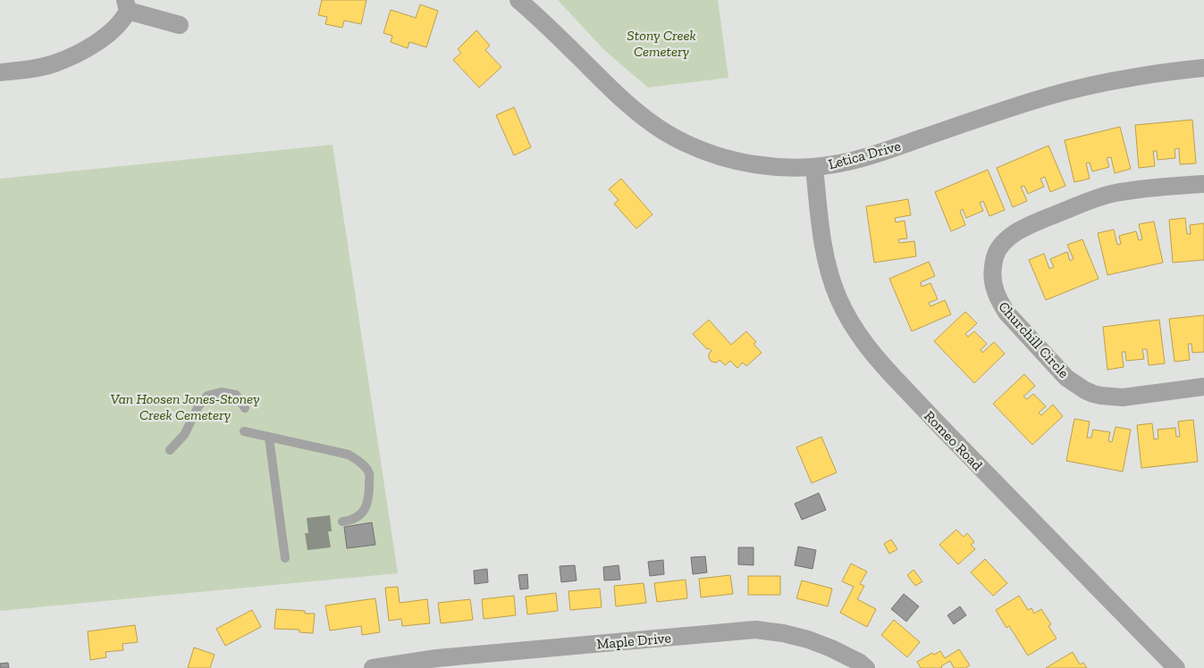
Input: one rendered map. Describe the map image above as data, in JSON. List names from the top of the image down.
{
  "streets": {
    "street": [
      "Letica Drive",
      "Churchill Circle",
      "Romeo Road",
      "Maple Drive"
    ]
  },
  "crossings": [
    ["Letica Drive", "Romeo Road"]
  ],
  "parks": ["Stony Creek Cemetery", "Van Hoosen Jones-Stoney Creek Cemetery"]
}
